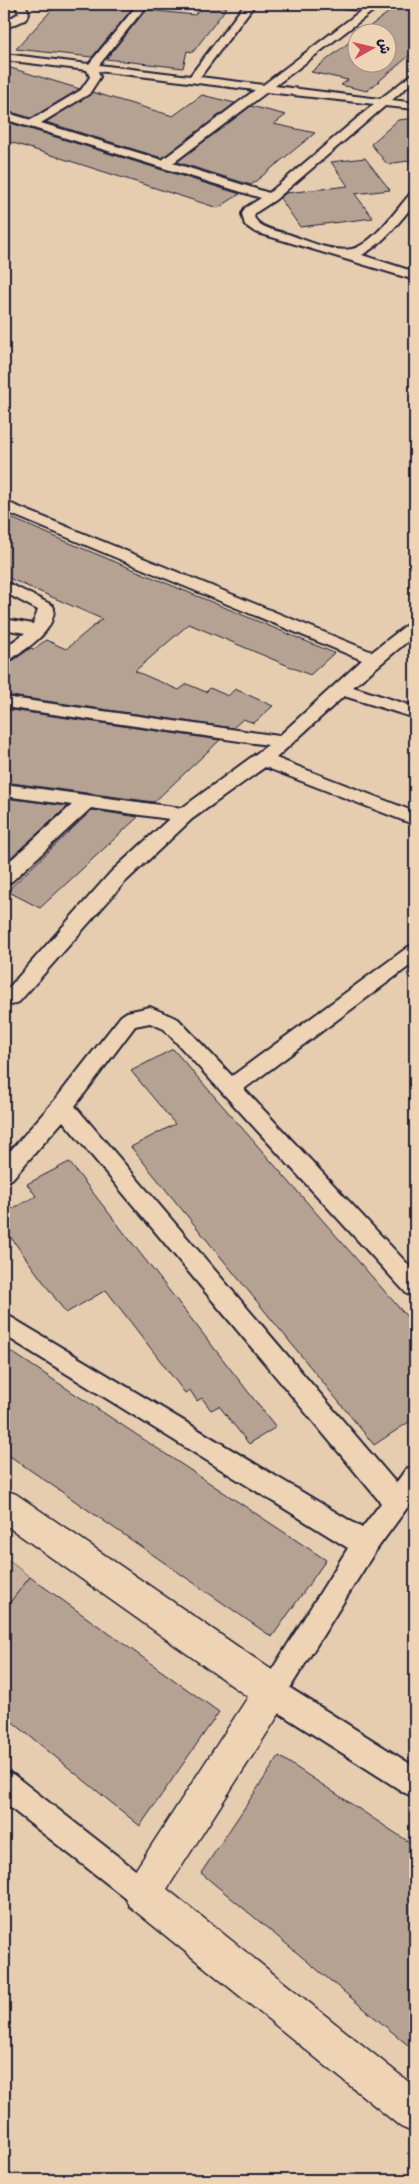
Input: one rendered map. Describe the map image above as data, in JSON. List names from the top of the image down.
{
  "north": "right"
}
